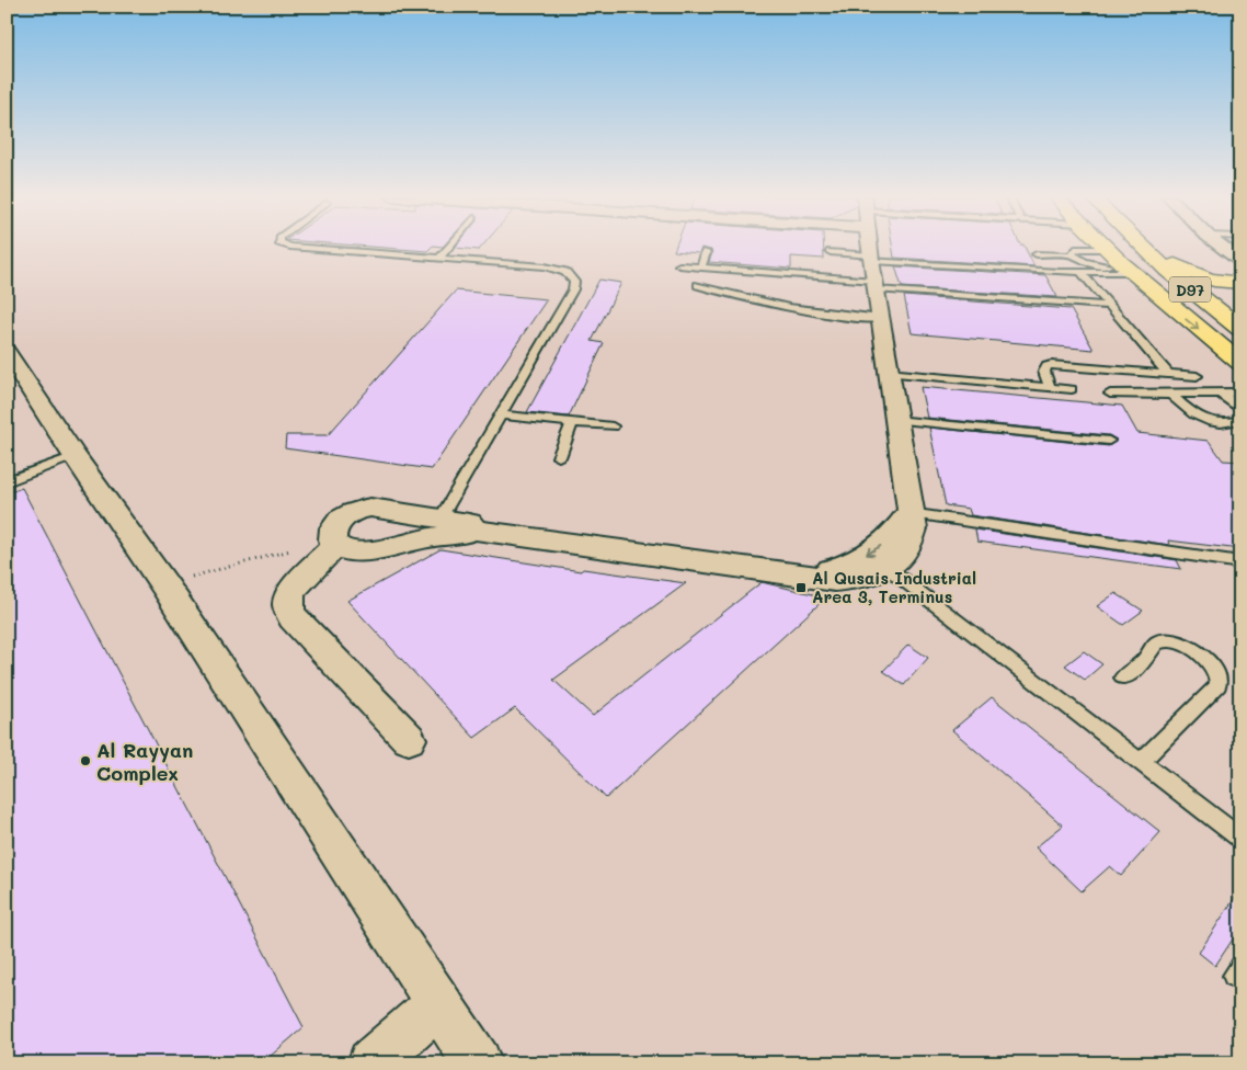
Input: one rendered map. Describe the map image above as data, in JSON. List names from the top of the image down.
{
  "streets": {
    "main road": ["D97"]
  },
  "places": {
    "transit": ["Al Qusais Industrial Area 3, Terminus"],
    "other": ["Al Rayyan Complex"]
  }
}
